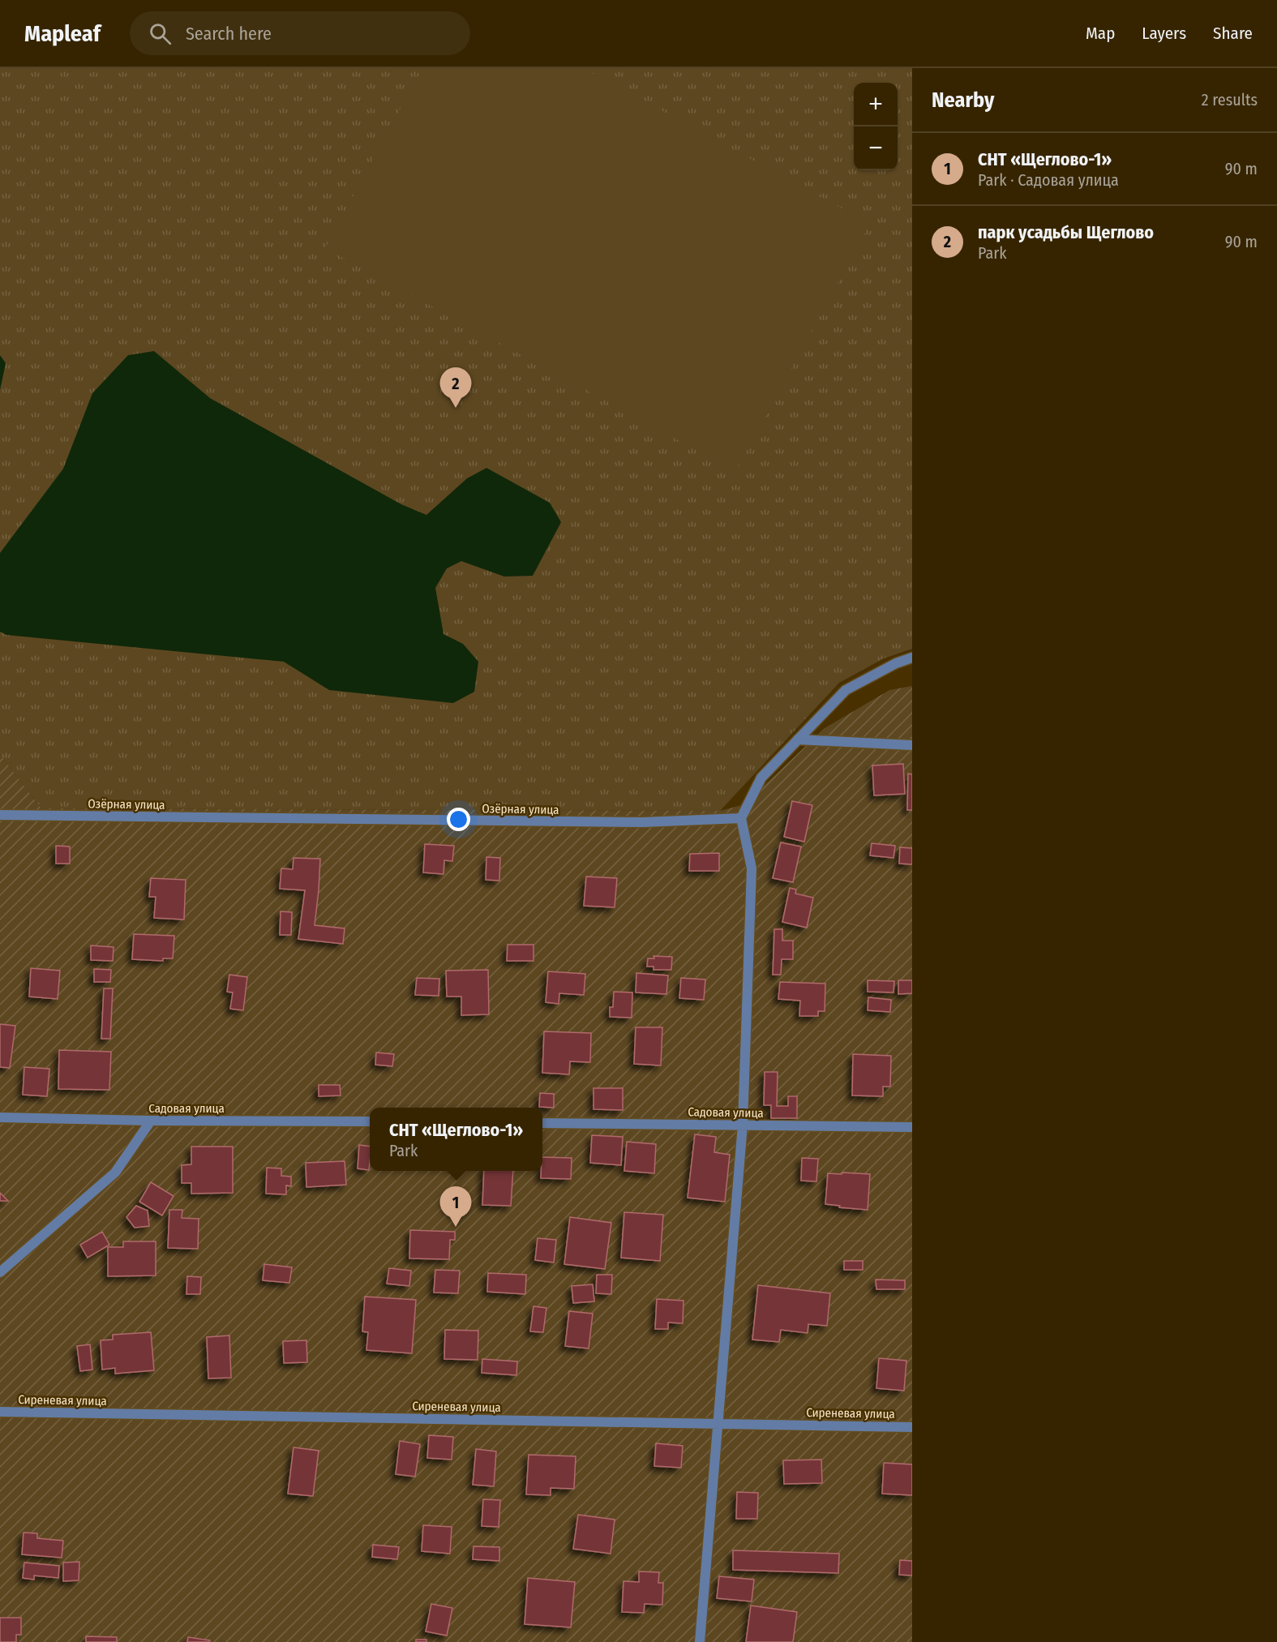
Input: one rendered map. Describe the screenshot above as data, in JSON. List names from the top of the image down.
{
  "streets": {
    "street": ["Озёрная улица", "Садовая улица", "Сиреневая улица"]
  },
  "page": {
    "header": "Mapleaf",
    "search": "Search here",
    "nav": ["Map", "Layers", "Share"],
    "heading": ["Nearby", "2 results"],
    "map_buttons": ["+", "−"],
    "list": [
      {
        "mark": "1",
        "name": "СНТ «Щеглово-1»",
        "note": "Park · Садовая улица",
        "value": "90 m"
      },
      {
        "mark": "2",
        "name": "парк усадьбы Щеглово",
        "note": "Park",
        "value": "90 m"
      }
    ],
    "pins": ["2", "1"],
    "popup": ["СНТ «Щеглово-1»", "Park"]
  }
}
